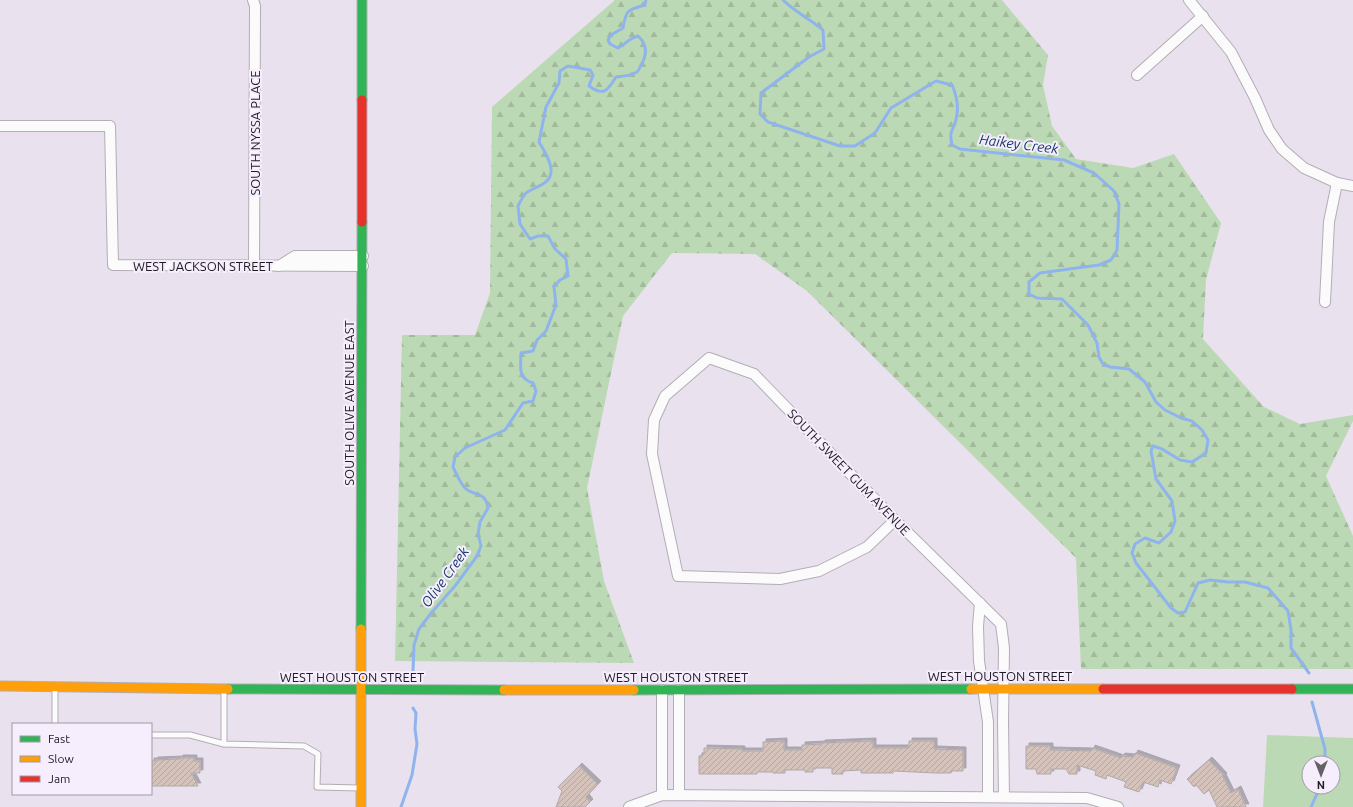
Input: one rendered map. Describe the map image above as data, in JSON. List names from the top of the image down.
{
  "streets": {
    "main road": ["SOUTH OLIVE AVENUE EAST", "WEST HOUSTON STREET"],
    "street": ["SOUTH NYSSA PLACE", "WEST JACKSON STREET", "SOUTH SWEET GUM AVENUE"]
  },
  "crossings": [
    ["SOUTH NYSSA PLACE", "WEST JACKSON STREET"],
    ["WEST JACKSON STREET", "SOUTH OLIVE AVENUE EAST"],
    ["SOUTH OLIVE AVENUE EAST", "WEST HOUSTON STREET"],
    ["SOUTH SWEET GUM AVENUE", "WEST HOUSTON STREET"]
  ],
  "water": ["Haikey Creek", "Olive Creek"],
  "legend": ["Fast", "Slow", "Jam"],
  "north": "bottom"
}
